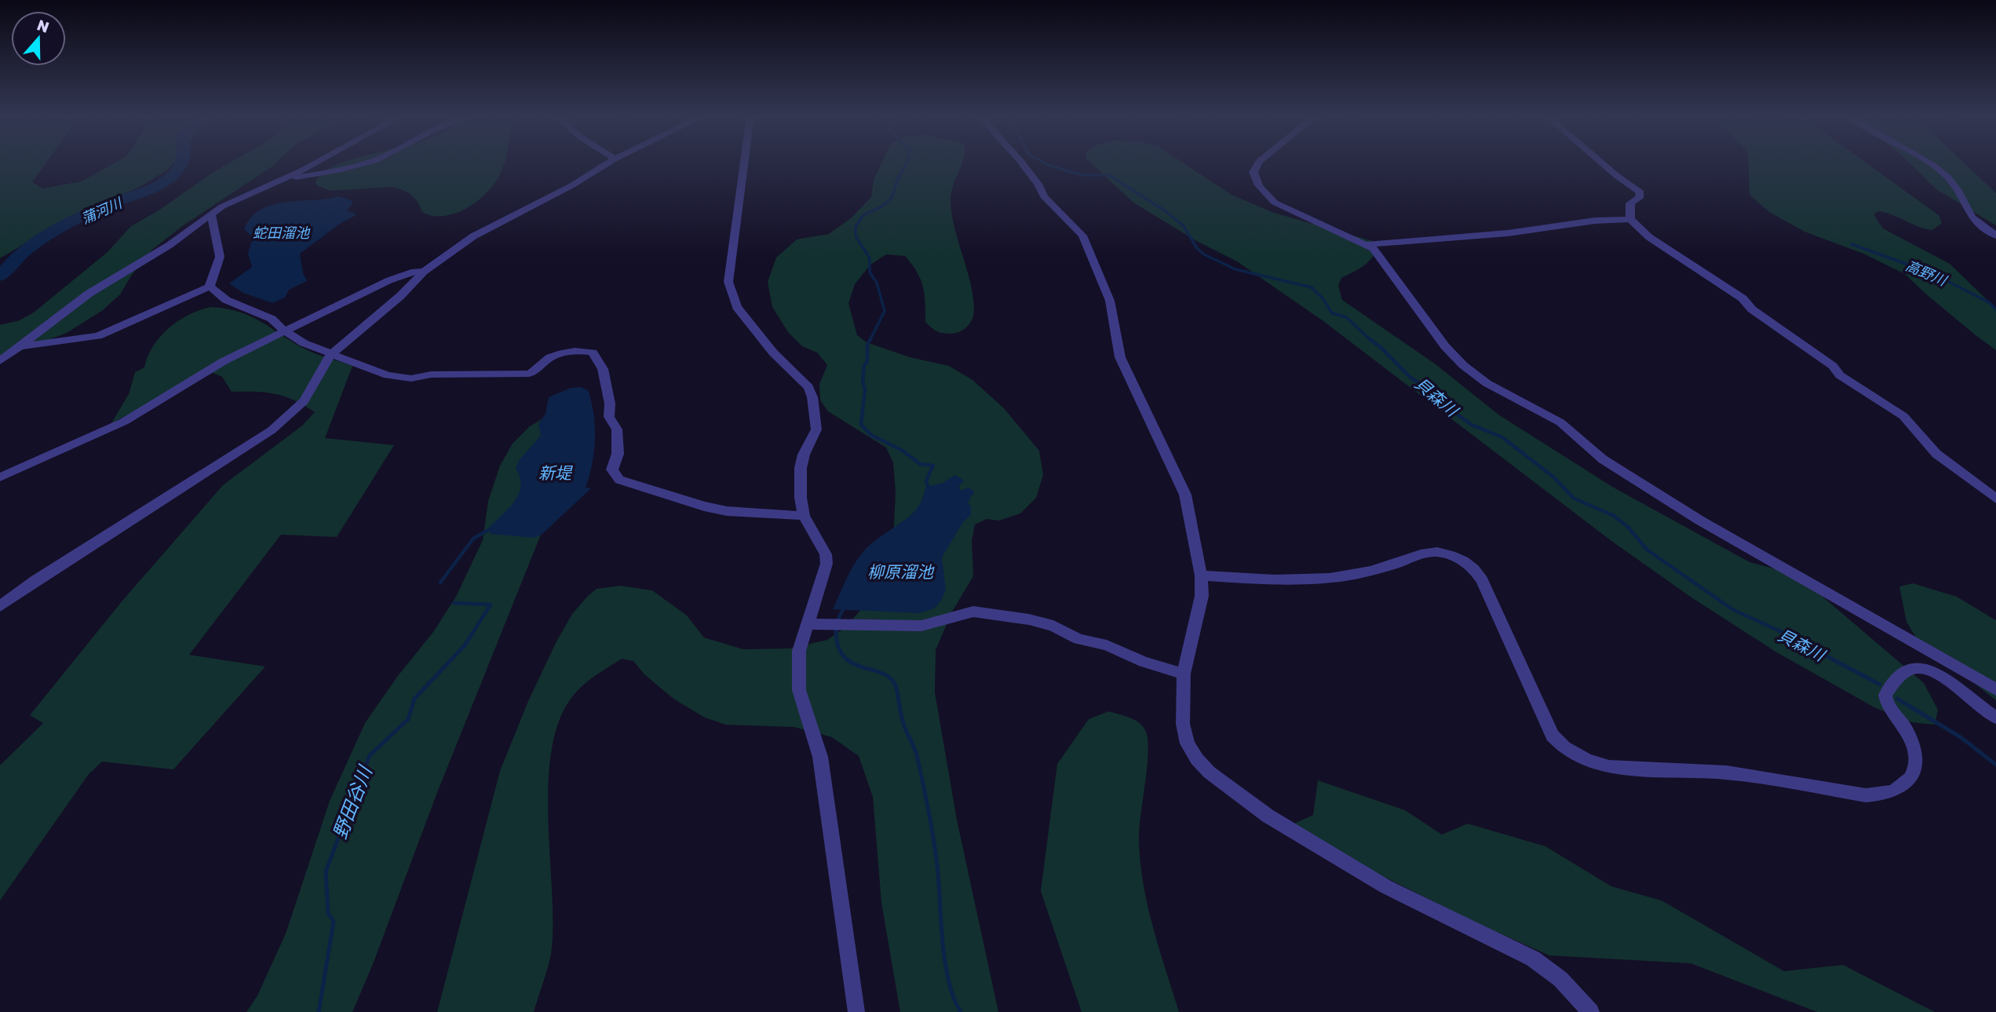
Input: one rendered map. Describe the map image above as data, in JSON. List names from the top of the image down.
{
  "water": [
    "蒲河川",
    "蛇田溜池",
    "高野川",
    "貝森川",
    "新堤",
    "柳原溜池",
    "野田谷川"
  ],
  "north": "top"
}
